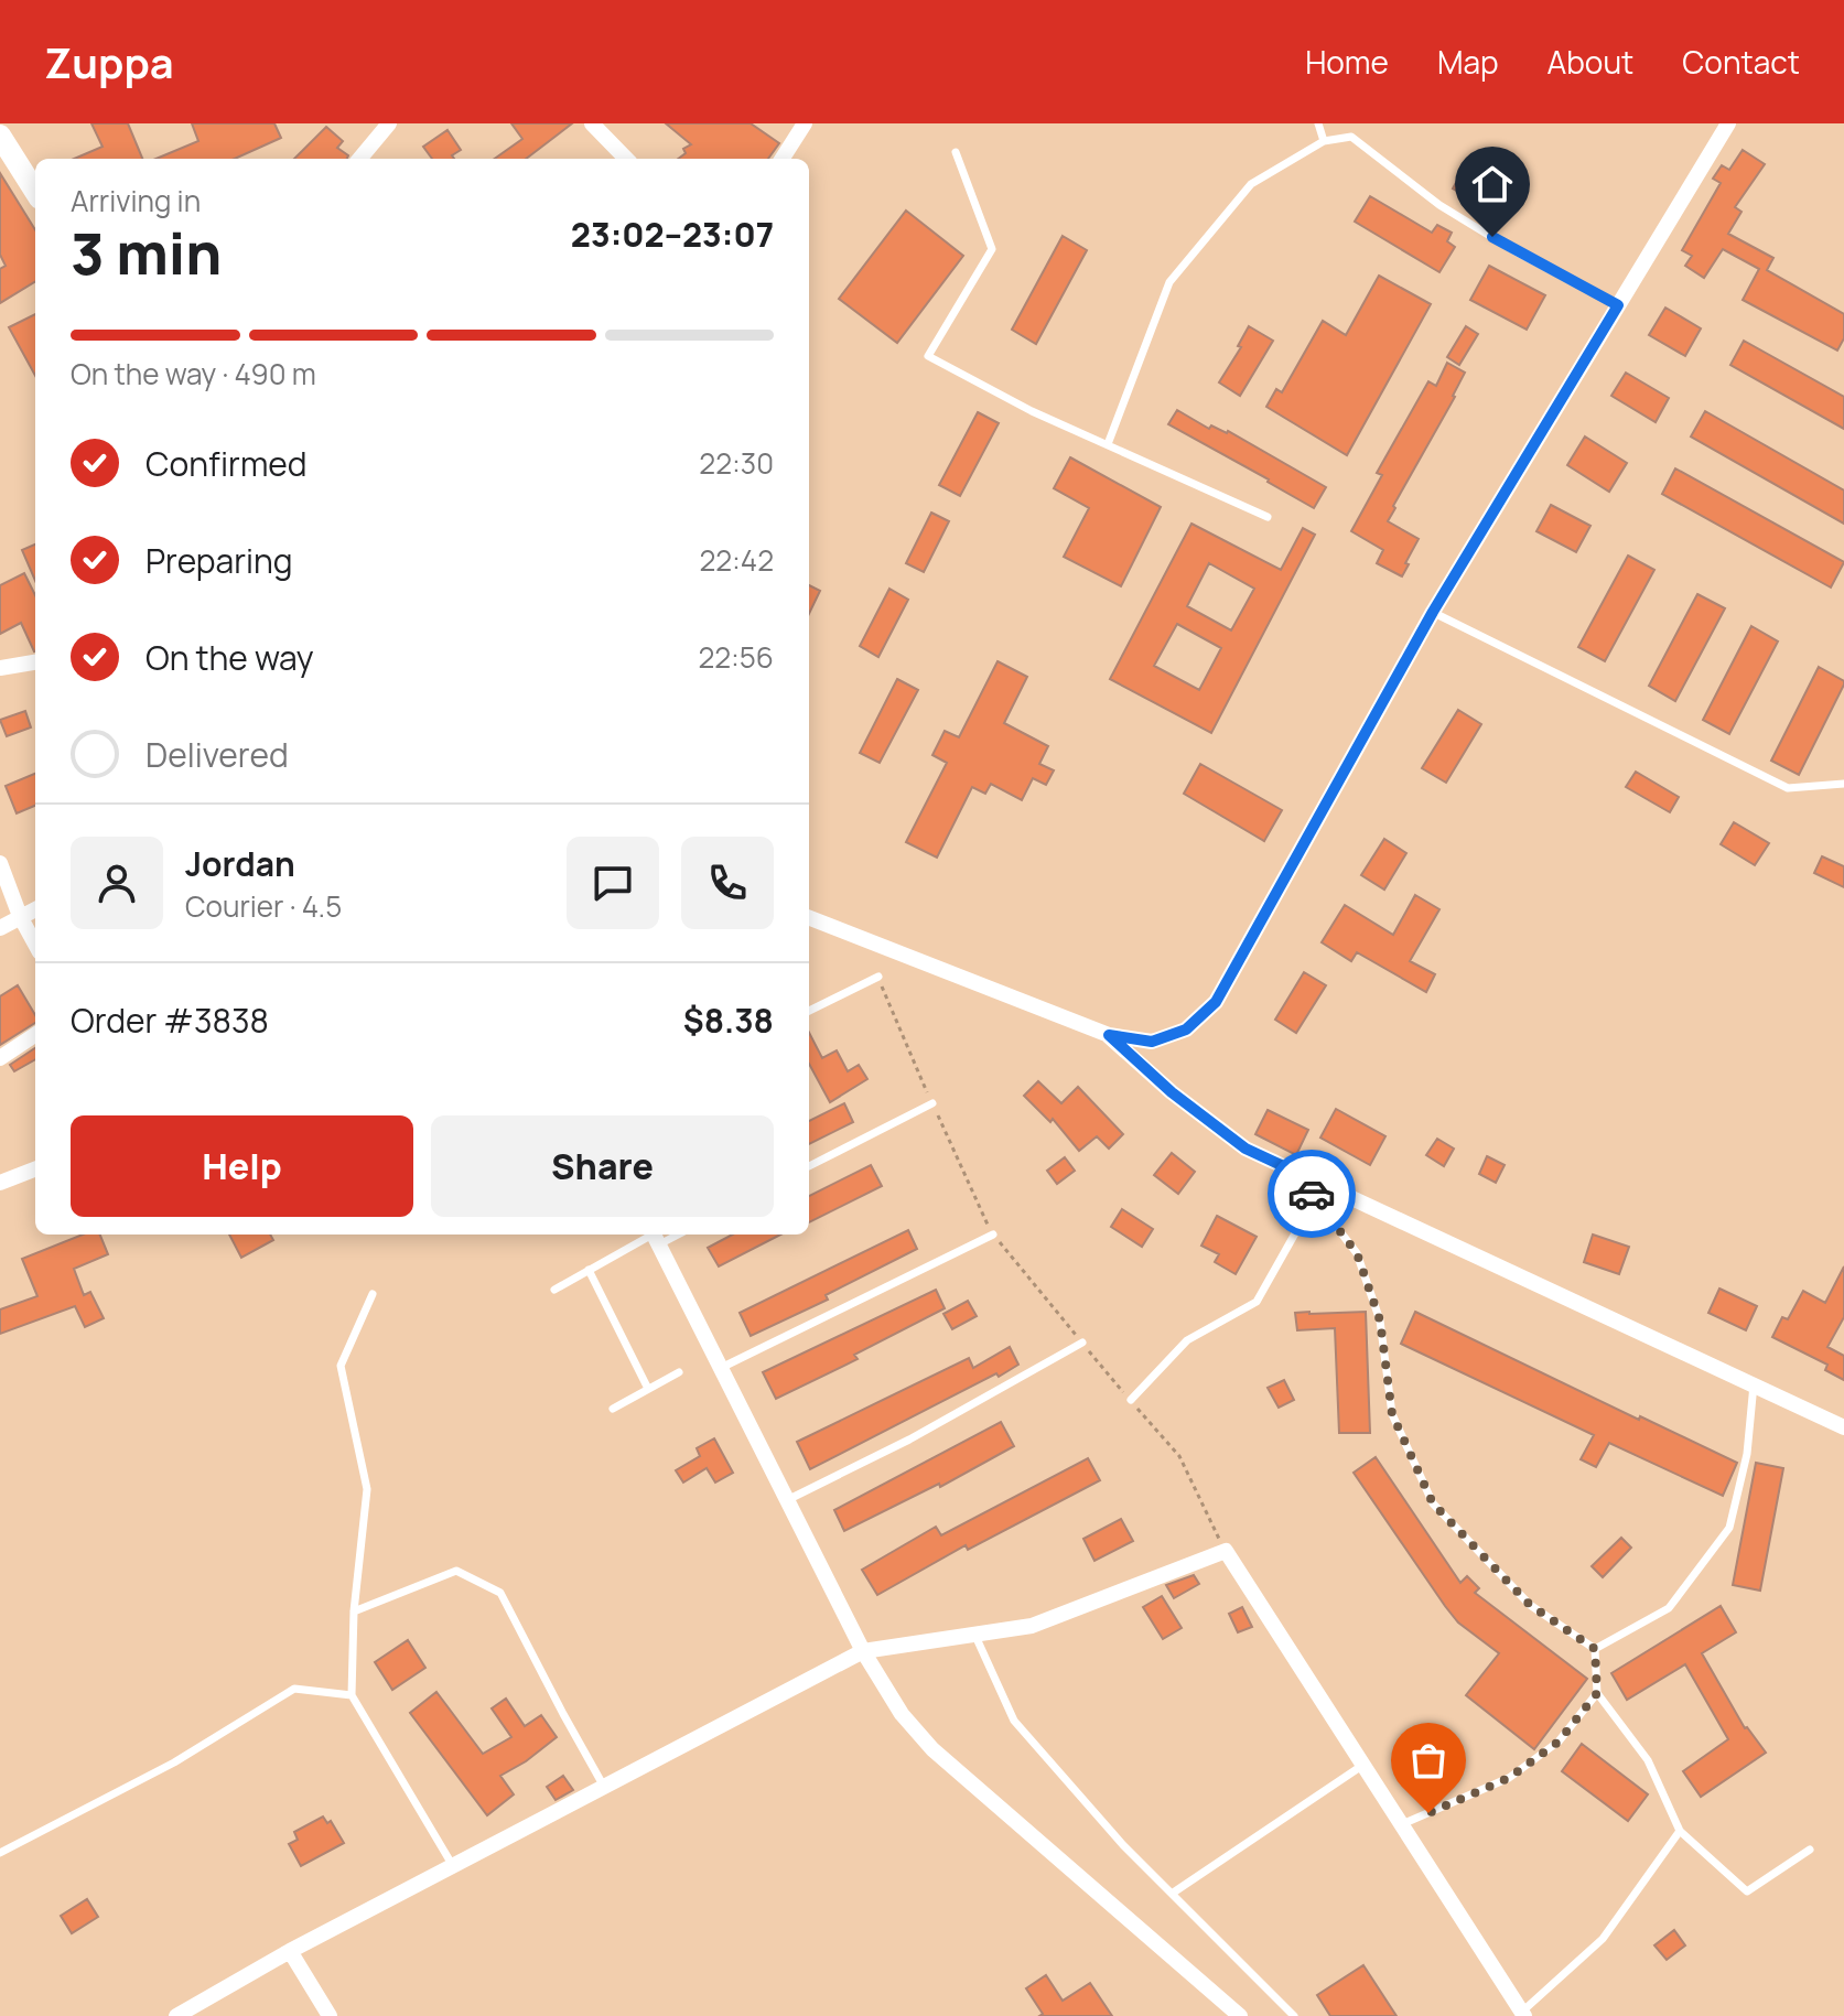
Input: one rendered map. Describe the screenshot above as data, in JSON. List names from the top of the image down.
{
  "page": {
    "header": "Zuppa",
    "nav": [
      "Home",
      "Map",
      "About",
      "Contact"
    ],
    "heading": ["3 min", "Arriving in", "23:02–23:07"],
    "panel": [
      "Jordan",
      "Courier · 4.5",
      "Order #3838",
      "$8.38"
    ],
    "bar": "On the way · 490 m",
    "list": [
      ["Confirmed", "22:30"],
      ["Preparing", "22:42"],
      ["On the way", "22:56"],
      "Delivered"
    ],
    "buttons": ["Help", "Share"]
  }
}
